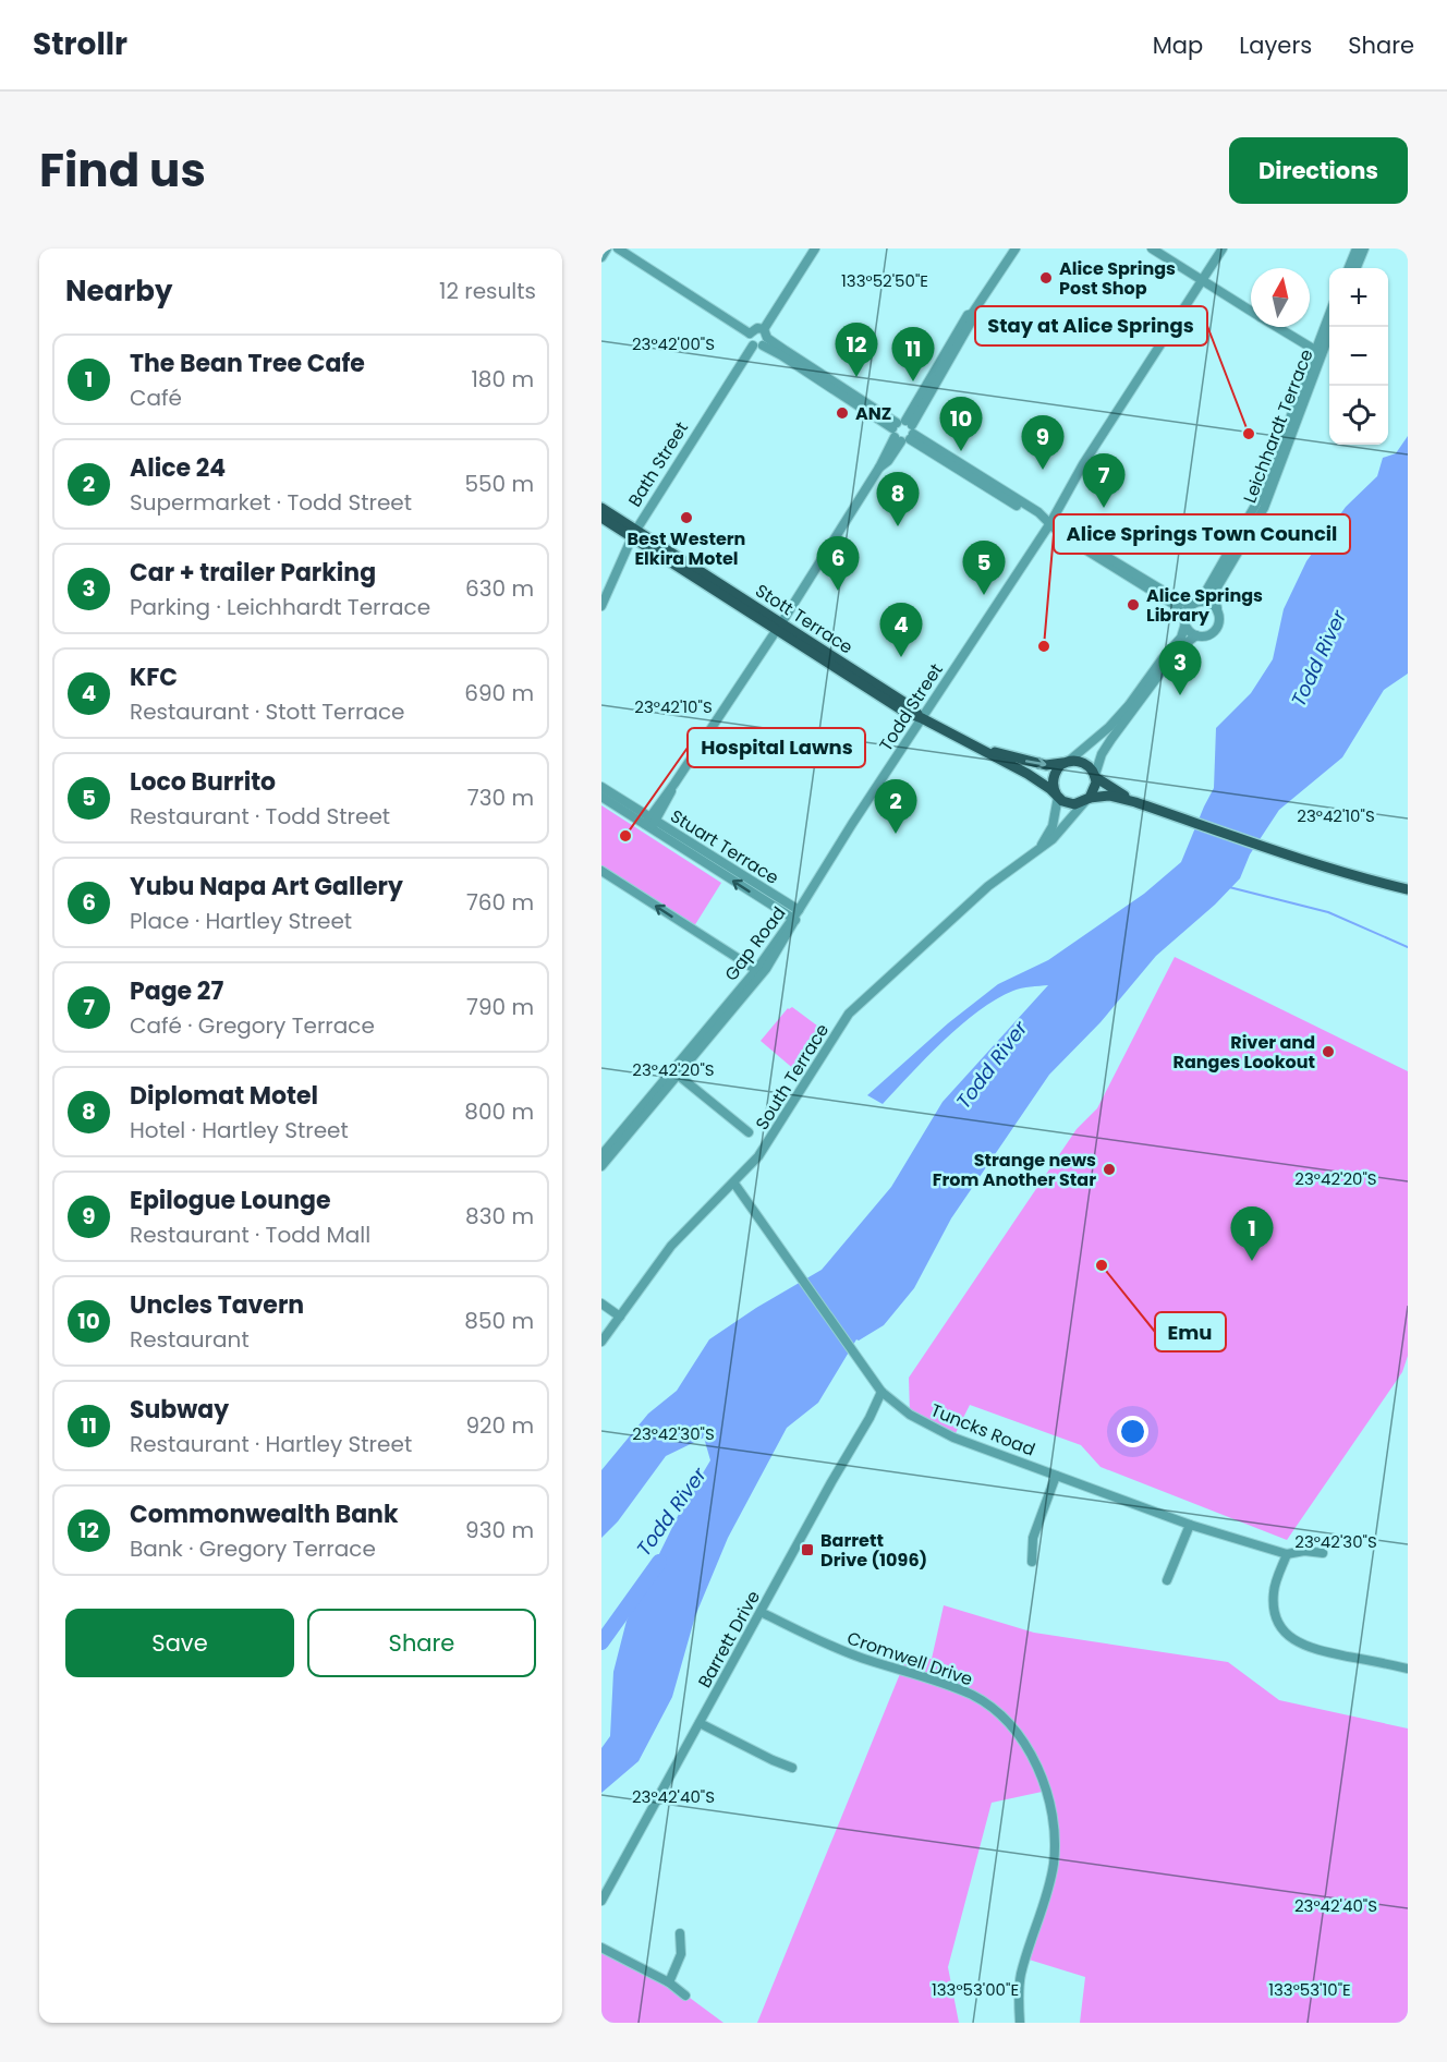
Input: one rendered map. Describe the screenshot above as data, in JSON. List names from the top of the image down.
{
  "streets": {
    "main road": ["Stott Terrace"],
    "street": [
      "Leichhardt Terrace",
      "Bath Street",
      "Todd Street",
      "Stuart Terrace",
      "Gap Road",
      "South Terrace",
      "Tuncks Road",
      "Barrett Drive",
      "Cromwell Drive"
    ]
  },
  "crossings": [
    ["Bath Street", "Stott Terrace"],
    ["Stott Terrace", "Todd Street"],
    ["Stott Terrace", "South Terrace"],
    ["Todd Street", "Stuart Terrace"],
    ["Todd Street", "Gap Road"],
    ["Stuart Terrace", "Gap Road"],
    ["South Terrace", "Tuncks Road"],
    ["Tuncks Road", "Barrett Drive"],
    ["Barrett Drive", "Cromwell Drive"]
  ],
  "water": ["Todd River"],
  "places": {
    "other": [
      "Alice Springs Post Shop",
      "ANZ",
      "Stay at Alice Springs",
      "Best Western Elkira Motel",
      "Alice Springs Library",
      "Alice Springs Town Council",
      "Hospital Lawns",
      "River and Ranges Lookout",
      "Strange news From Another Star",
      "Emu"
    ],
    "transit": ["Barrett Drive (1096)"]
  },
  "north": "top",
  "page": {
    "header": "Strollr",
    "nav": ["Map", "Layers", "Share"],
    "title": "Find us",
    "buttons": [
      "Directions",
      ["Save", "Share"]
    ],
    "heading": ["Nearby", "12 results"],
    "map_buttons": ["+", "−"],
    "pins": [
      "12",
      "11",
      "10",
      "9",
      "7",
      "8",
      "6",
      "5",
      "4",
      "3",
      "2",
      "1"
    ],
    "list": [
      {
        "mark": "1",
        "name": "The Bean Tree Cafe",
        "note": "Café",
        "value": "180 m"
      },
      {
        "mark": "2",
        "name": "Alice 24",
        "note": "Supermarket · Todd Street",
        "value": "550 m"
      },
      {
        "mark": "3",
        "name": "Car + trailer Parking",
        "note": "Parking · Leichhardt Terrace",
        "value": "630 m"
      },
      {
        "mark": "4",
        "name": "KFC",
        "note": "Restaurant · Stott Terrace",
        "value": "690 m"
      },
      {
        "mark": "5",
        "name": "Loco Burrito",
        "note": "Restaurant · Todd Street",
        "value": "730 m"
      },
      {
        "mark": "6",
        "name": "Yubu Napa Art Gallery",
        "note": "Place · Hartley Street",
        "value": "760 m"
      },
      {
        "mark": "7",
        "name": "Page 27",
        "note": "Café · Gregory Terrace",
        "value": "790 m"
      },
      {
        "mark": "8",
        "name": "Diplomat Motel",
        "note": "Hotel · Hartley Street",
        "value": "800 m"
      },
      {
        "mark": "9",
        "name": "Epilogue Lounge",
        "note": "Restaurant · Todd Mall",
        "value": "830 m"
      },
      {
        "mark": "10",
        "name": "Uncles Tavern",
        "note": "Restaurant",
        "value": "850 m"
      },
      {
        "mark": "11",
        "name": "Subway",
        "note": "Restaurant · Hartley Street",
        "value": "920 m"
      },
      {
        "mark": "12",
        "name": "Commonwealth Bank",
        "note": "Bank · Gregory Terrace",
        "value": "930 m"
      }
    ]
  },
  "coordinates": [
    "133°52'50\"E",
    "23°42'00\"S",
    "23°42'10\"S",
    "23°42'20\"S",
    "23°42'30\"S",
    "23°42'40\"S",
    "133°53'00\"E",
    "133°53'10\"E"
  ]
}
